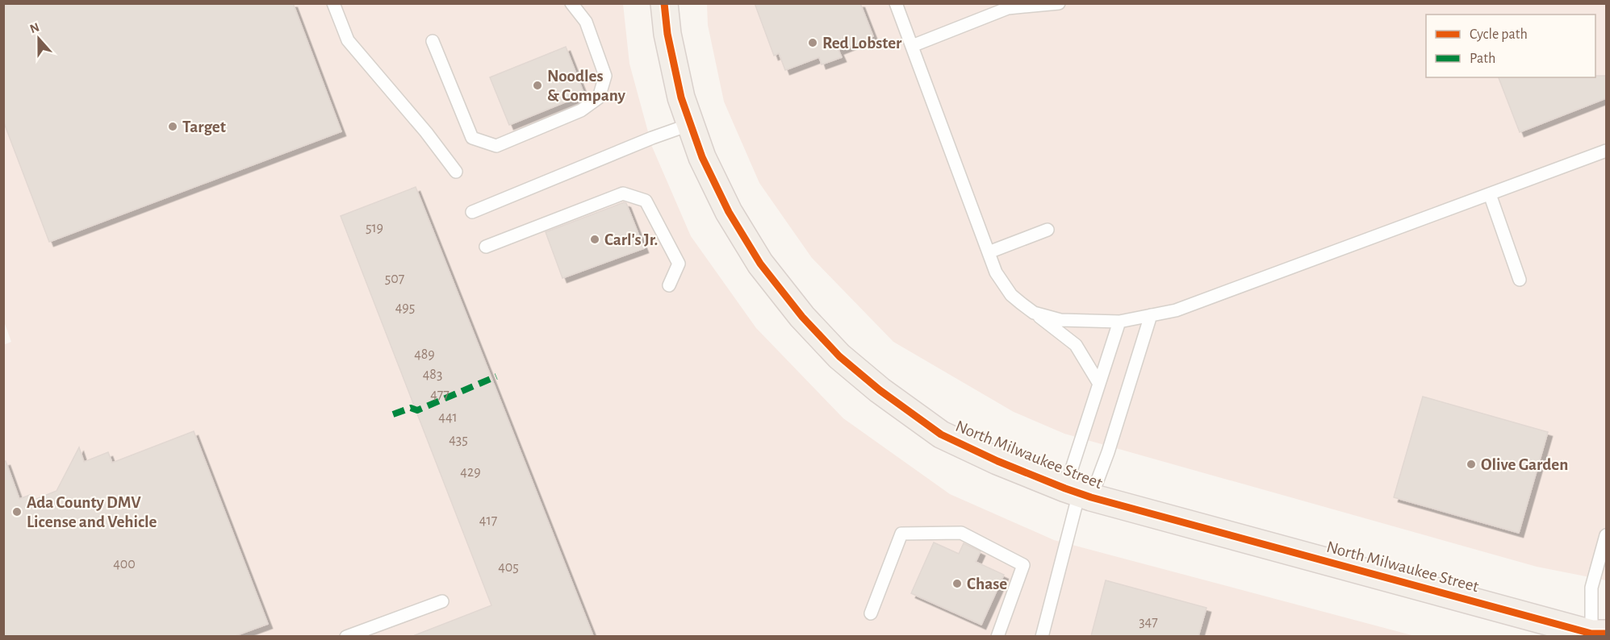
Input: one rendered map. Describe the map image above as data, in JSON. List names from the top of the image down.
{
  "streets": {
    "main road": ["North Milwaukee Street"]
  },
  "places": [
    "Red Lobster",
    "Noodles & Company",
    "Target",
    "Carl's Jr.",
    "Olive Garden",
    "Ada County DMV License and Vehicle",
    "Chase"
  ],
  "house_numbers": [
    "519",
    "507",
    "495",
    "489",
    "483",
    "477",
    "441",
    "435",
    "429",
    "417",
    "400",
    "405",
    "347"
  ],
  "legend": ["Cycle path", "Path"],
  "north": "top"
}
